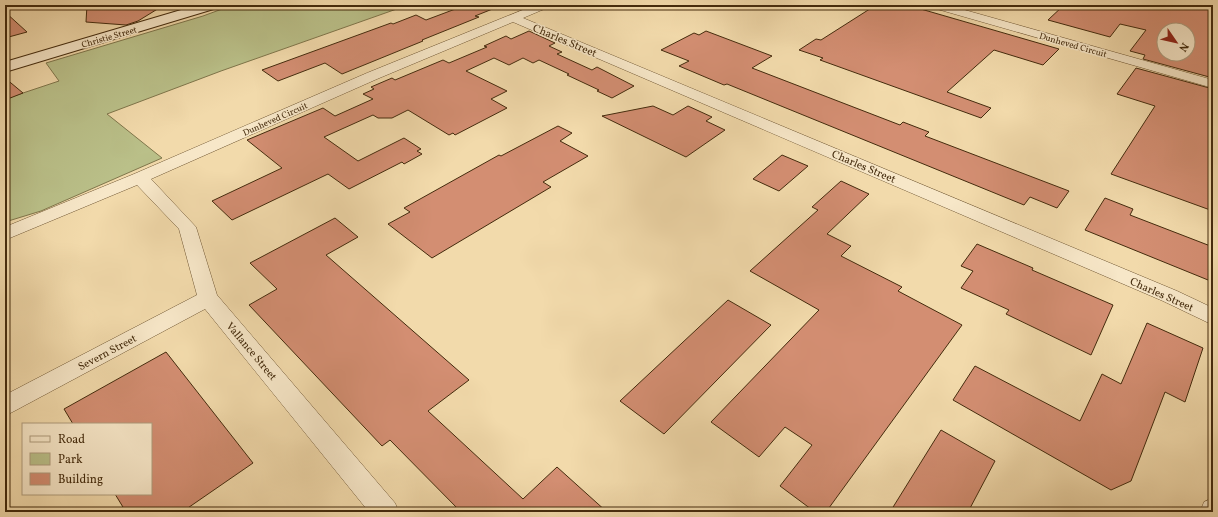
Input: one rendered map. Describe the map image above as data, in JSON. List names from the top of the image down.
{
  "streets": {
    "main road": ["Christie Street"],
    "street": [
      "Charles Street",
      "Dunheved Circuit",
      "Vallance Street",
      "Severn Street"
    ]
  },
  "crossings": [
    ["Charles Street", "Dunheved Circuit"],
    ["Dunheved Circuit", "Vallance Street"],
    ["Vallance Street", "Severn Street"]
  ],
  "legend": ["Road", "Park", "Building"],
  "north": "bottom right"
}
